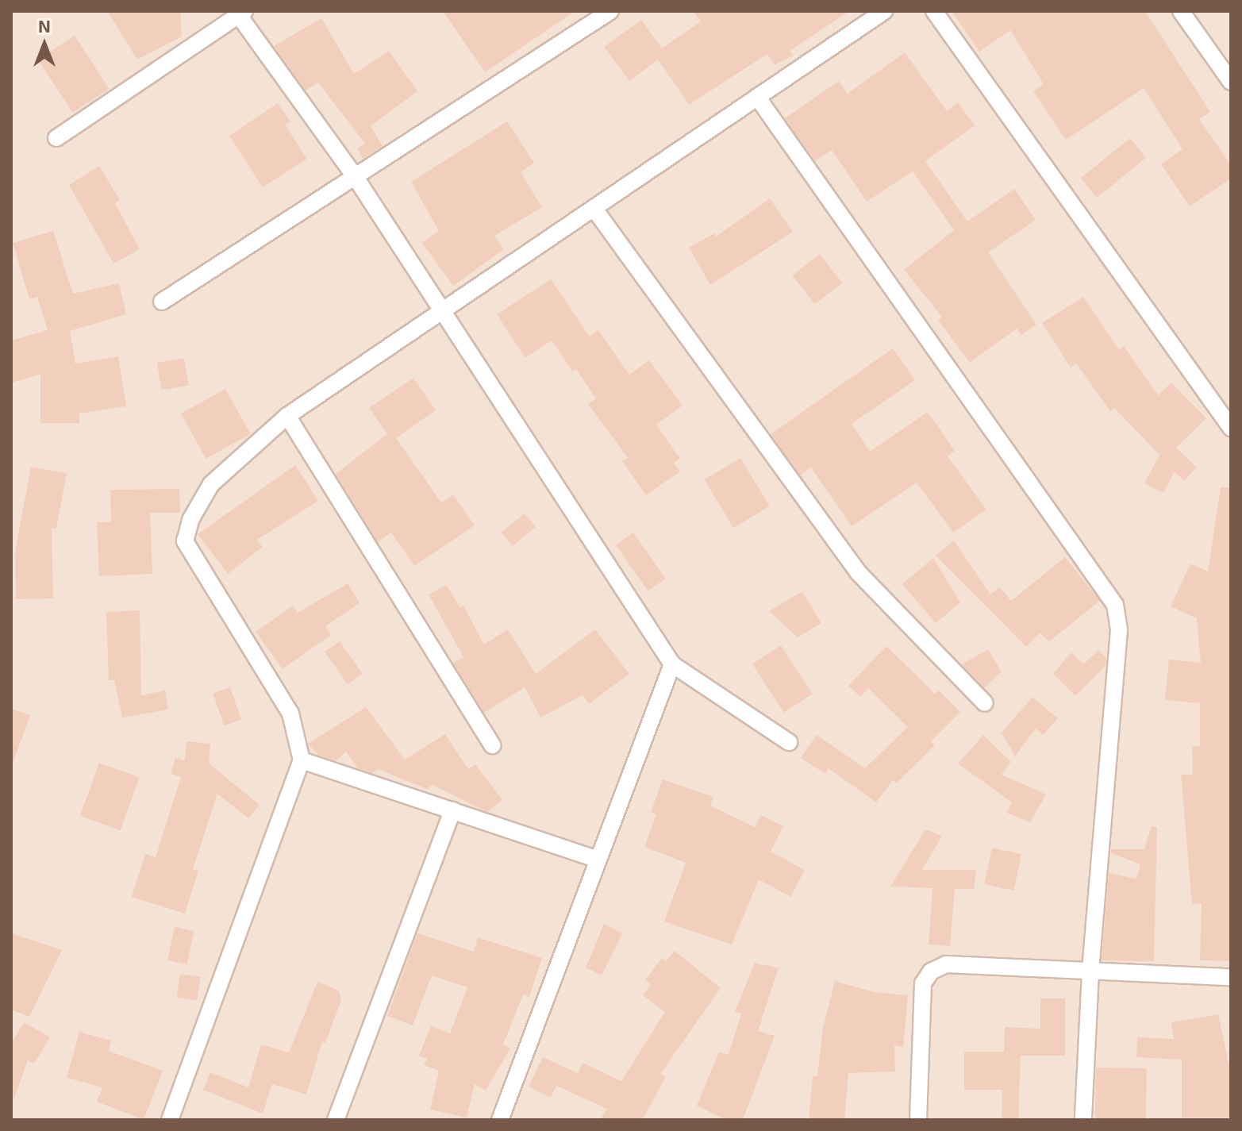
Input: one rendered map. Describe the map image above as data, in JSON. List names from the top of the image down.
{
  "north": "top"
}
